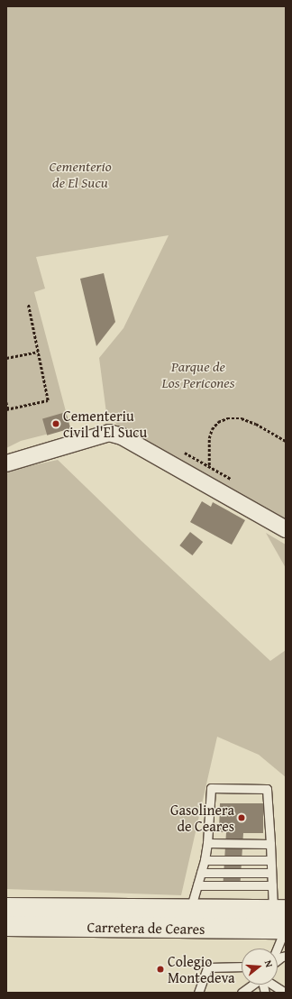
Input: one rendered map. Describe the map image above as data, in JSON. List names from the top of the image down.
{
  "streets": {
    "main road": ["Carretera de Ceares"]
  },
  "parks": ["Cementerio de El Sucu", "Parque de Los Pericones"],
  "places": ["Cementeriu civil d'El Sucu", "Gasolinera de Ceares", "Colegio Montedeva"],
  "north": "right"
}
